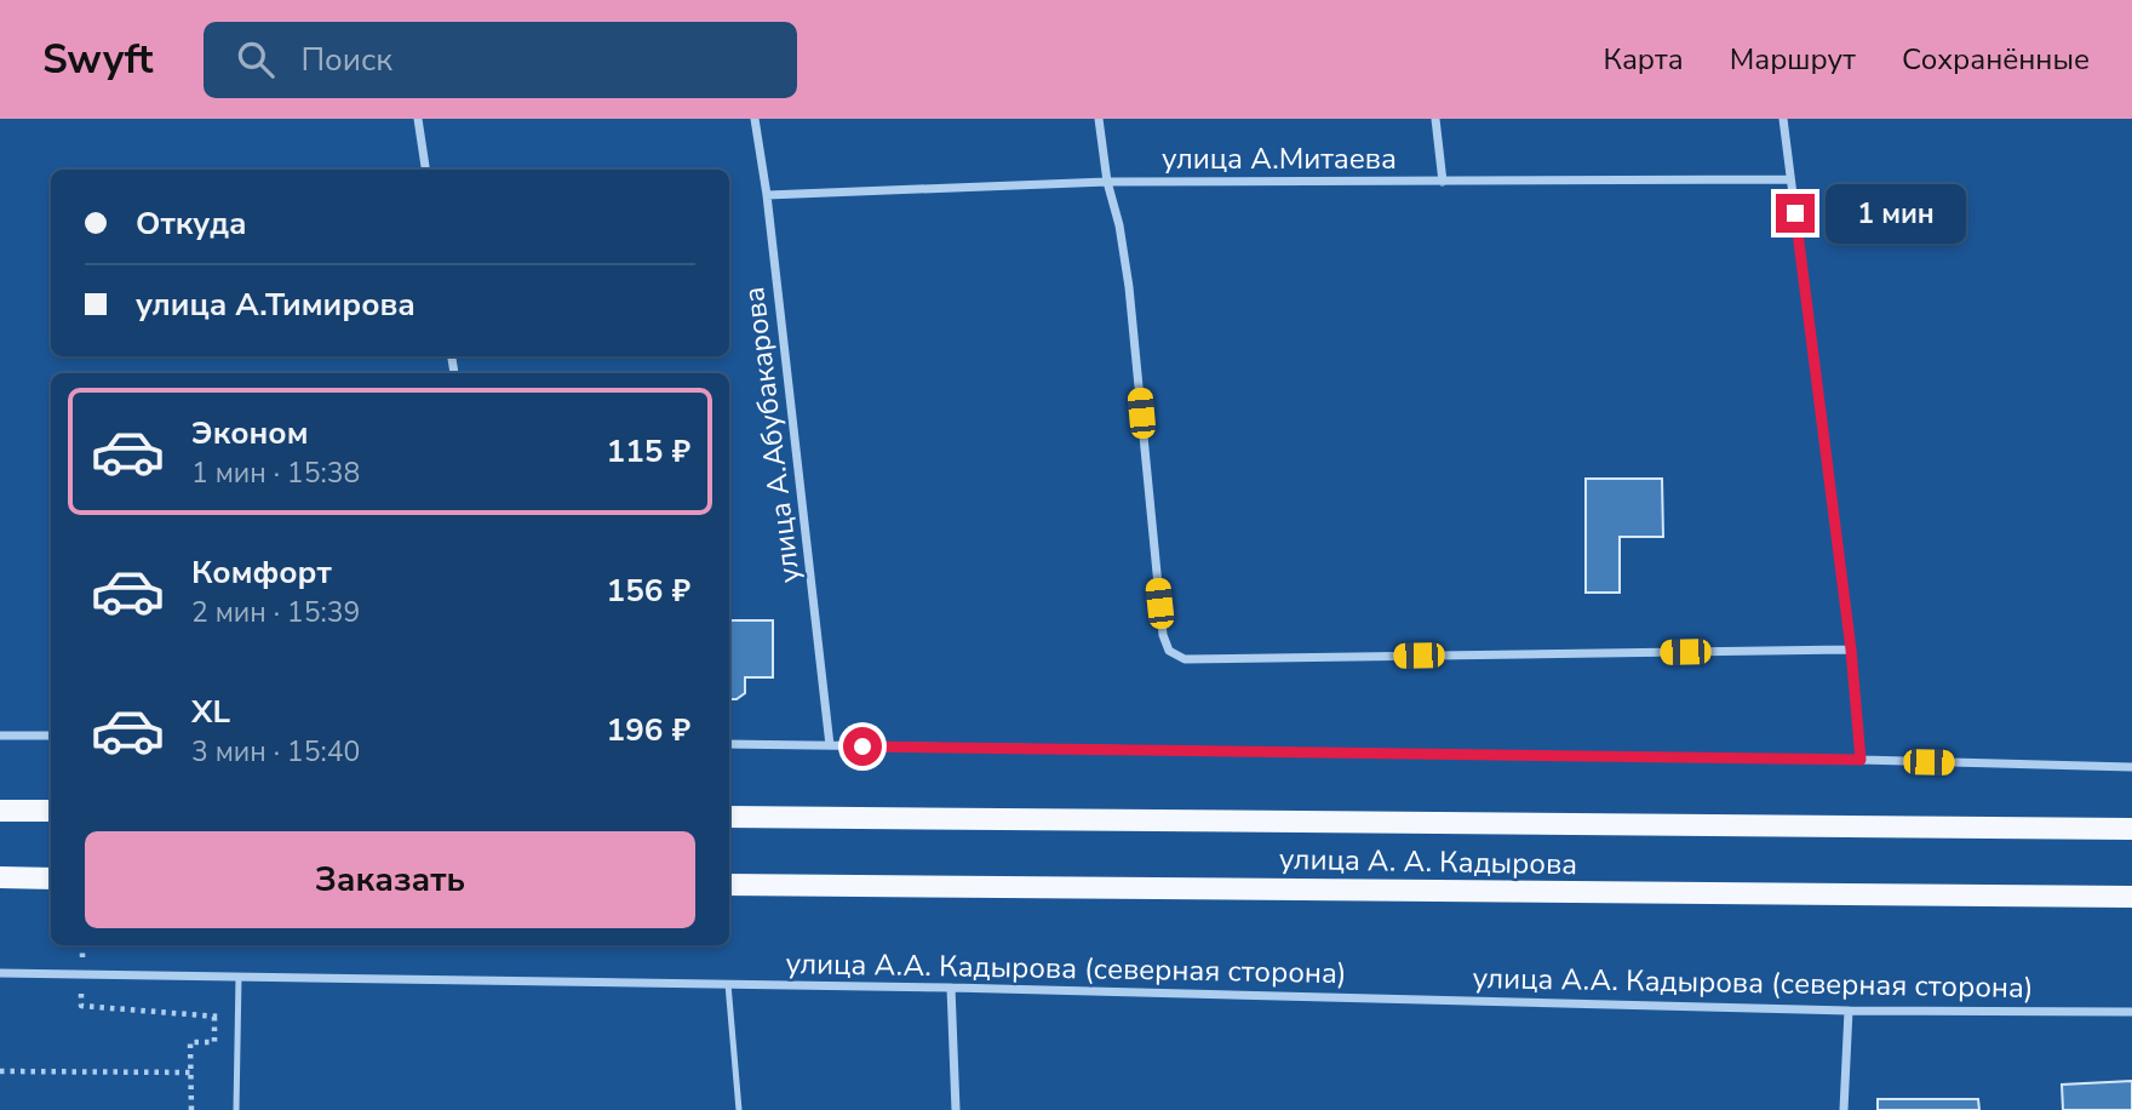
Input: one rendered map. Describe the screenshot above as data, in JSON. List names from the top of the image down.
{
  "streets": {
    "main road": ["улица А. А. Кадырова"],
    "street": ["улица А.Митаева", "улица А.Абубакарова", "улица А.А. Кадырова (северная сторона)"]
  },
  "crossings": [
    ["улица А.Митаева", "улица А.Абубакарова"]
  ],
  "page": {
    "header": "Swyft",
    "search": "Поиск",
    "nav": ["Карта", "Маршрут", "Сохранённые"],
    "banner": ["Откуда", "улица А.Тимирова"],
    "bubble": "1 мин",
    "list": [
      {
        "name": "Эконом",
        "note": "1 мин · 15:38",
        "value": "115 ₽"
      },
      {
        "name": "Комфорт",
        "note": "2 мин · 15:39",
        "value": "156 ₽"
      },
      {
        "name": "XL",
        "note": "3 мин · 15:40",
        "value": "196 ₽"
      }
    ],
    "buttons": "Заказать"
  }
}
